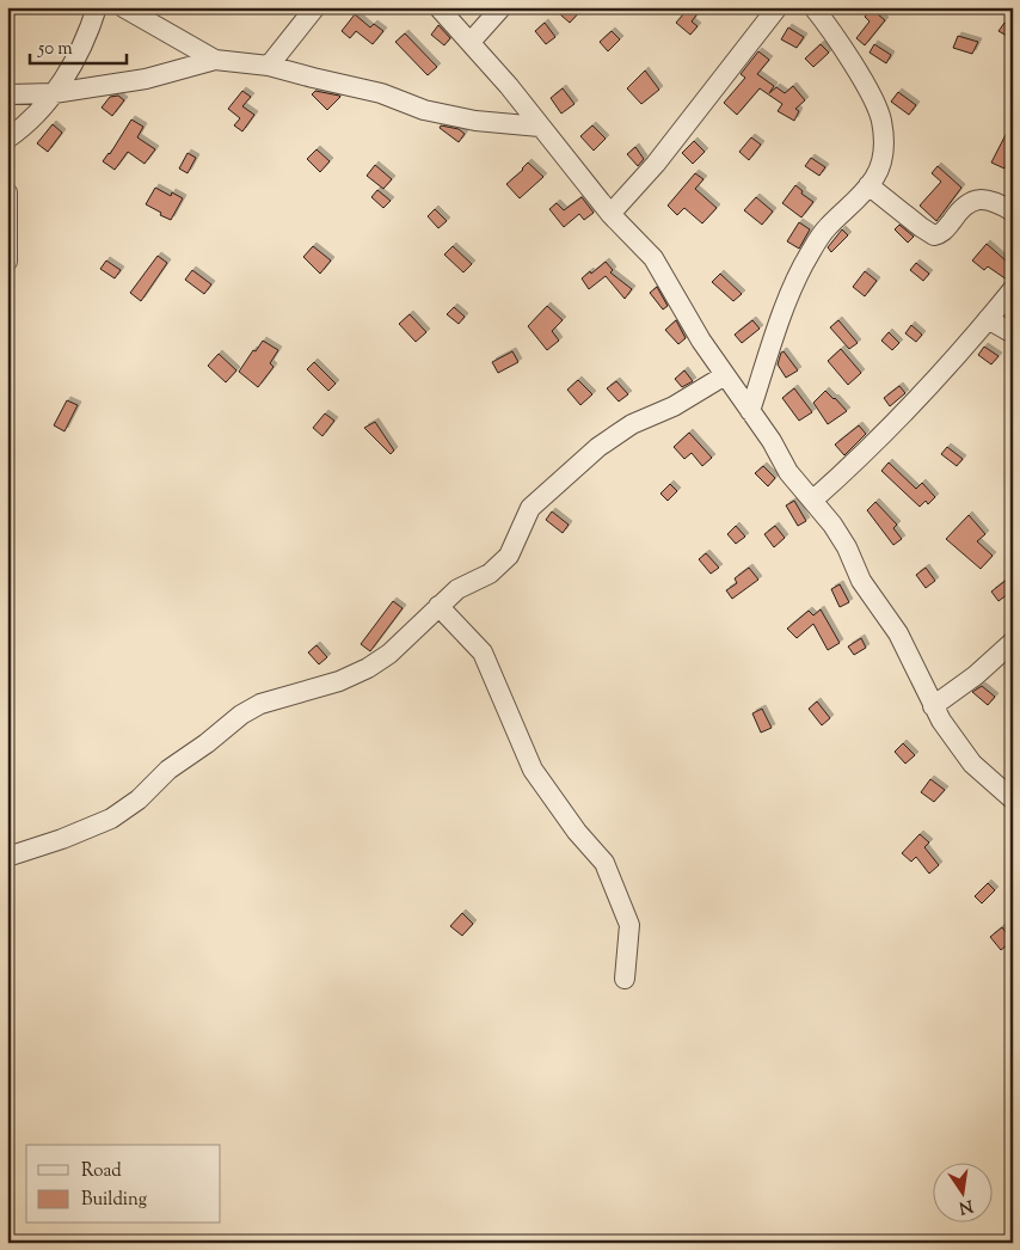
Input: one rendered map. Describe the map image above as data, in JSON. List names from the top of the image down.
{
  "legend": ["Road", "Building"],
  "scale_bar": "50 m",
  "north": "bottom"
}
